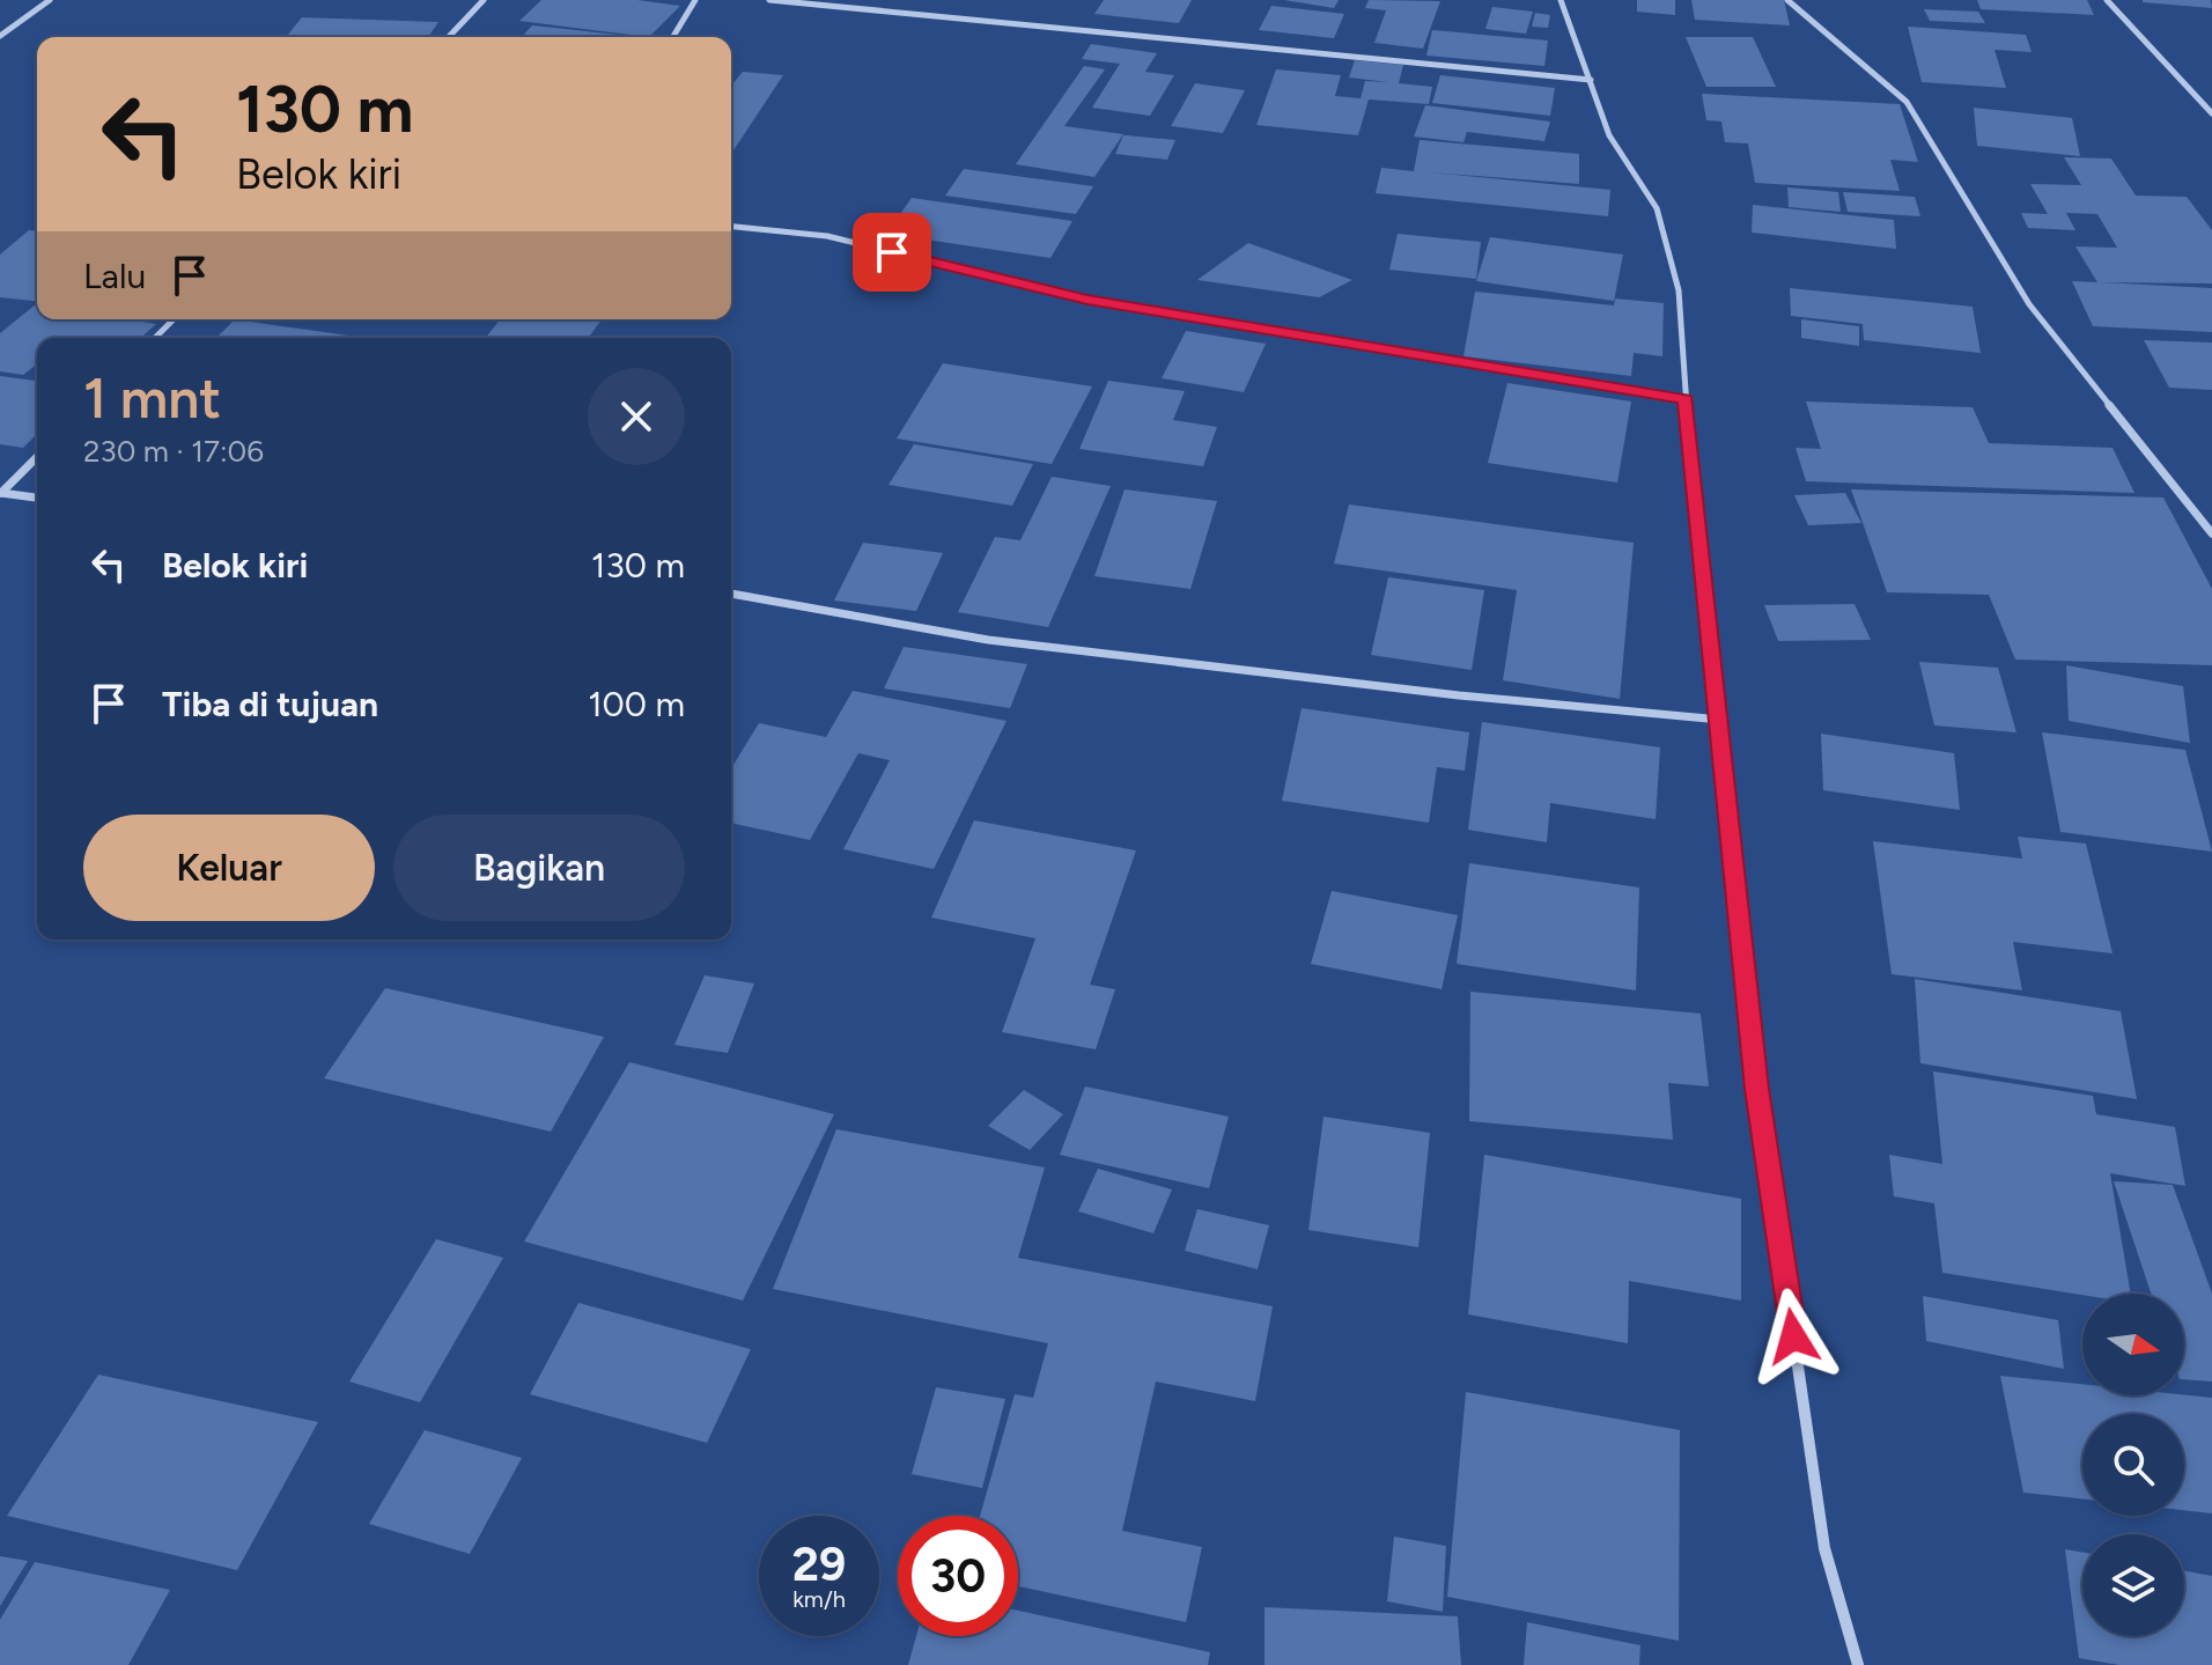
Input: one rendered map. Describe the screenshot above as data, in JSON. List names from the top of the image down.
{
  "north": "right",
  "page": {
    "turn": ["130 m", "Belok kiri"],
    "then": "Lalu",
    "heading": ["1 mnt", "230 m · 17:06"],
    "list": [
      {
        "name": "Belok kiri",
        "value": "130 m"
      },
      {
        "name": "Tiba di tujuan",
        "value": "100 m"
      }
    ],
    "buttons": ["Keluar", "Bagikan"],
    "speed": "29 km/h",
    "limit": "30"
  }
}
